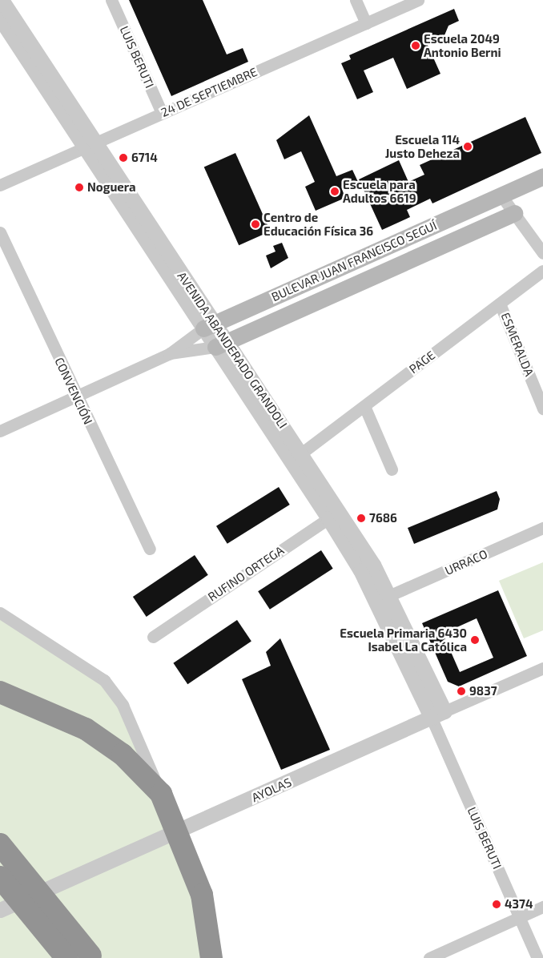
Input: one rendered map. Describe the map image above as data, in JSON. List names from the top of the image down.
{
  "streets": {
    "main road": ["BULEVAR JUAN FRANCISCO SEGUÍ"],
    "street": [
      "LUIS BERUTI",
      "24 DE SEPTIEMBRE",
      "ESMERALDA",
      "AVENIDA ABANDERADO GRANDOLI",
      "PAGE",
      "CONVENCIÓN",
      "URRACO",
      "RUFINO ORTEGA",
      "AYOLAS"
    ]
  },
  "crossings": [
    ["LUIS BERUTI", "24 DE SEPTIEMBRE"],
    ["LUIS BERUTI", "AVENIDA ABANDERADO GRANDOLI"],
    ["LUIS BERUTI", "AYOLAS"],
    ["24 DE SEPTIEMBRE", "AVENIDA ABANDERADO GRANDOLI"],
    ["BULEVAR JUAN FRANCISCO SEGUÍ", "AVENIDA ABANDERADO GRANDOLI"],
    ["BULEVAR JUAN FRANCISCO SEGUÍ", "CONVENCIÓN"],
    ["ESMERALDA", "PAGE"],
    ["AVENIDA ABANDERADO GRANDOLI", "PAGE"],
    ["AVENIDA ABANDERADO GRANDOLI", "URRACO"],
    ["AVENIDA ABANDERADO GRANDOLI", "RUFINO ORTEGA"],
    ["AVENIDA ABANDERADO GRANDOLI", "AYOLAS"]
  ],
  "places": [
    "Escuela 2049 Antonio Berni",
    "Escuela 114 Justo Deheza",
    "6714",
    "Noguera",
    "Escuela para Adultos 6619",
    "Centro de Educación Física 36",
    "7686",
    "Escuela Primaria 6430 Isabel La Católica",
    "9837",
    "4374"
  ]
}
